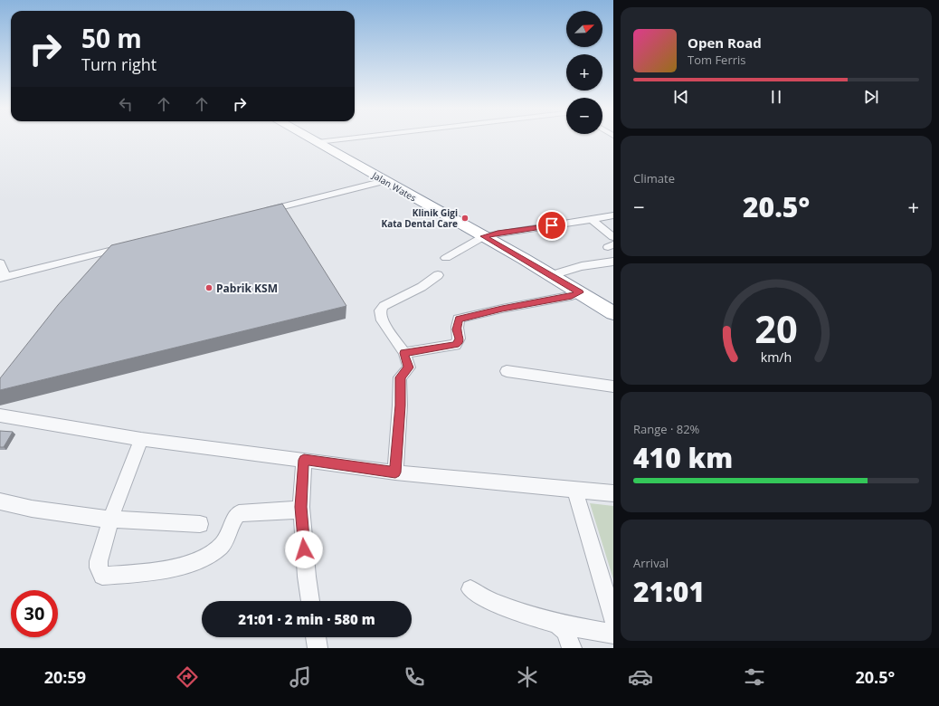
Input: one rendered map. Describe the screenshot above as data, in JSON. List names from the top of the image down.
{
  "streets": {
    "highway": ["Jalan Wates"]
  },
  "places": ["Klinik Gigi Kata Dental Care", "Pabrik KSM"],
  "north": "top right",
  "page": {
    "map_buttons": ["+", "−"],
    "turn": ["50 m", "Turn right"],
    "song": ["Open Road", "Tom Ferris"],
    "tile": [
      "Climate",
      ["Range · 82%", "410 km"],
      ["Arrival", "21:01"]
    ],
    "heat": ["−", "20.5°", "+"],
    "limit": "30",
    "trip": "21:01 · 2 min · 580 m",
    "tabs": ["20:59", "20.5°"],
    "gauge": ["20", "km/h"]
  }
}
